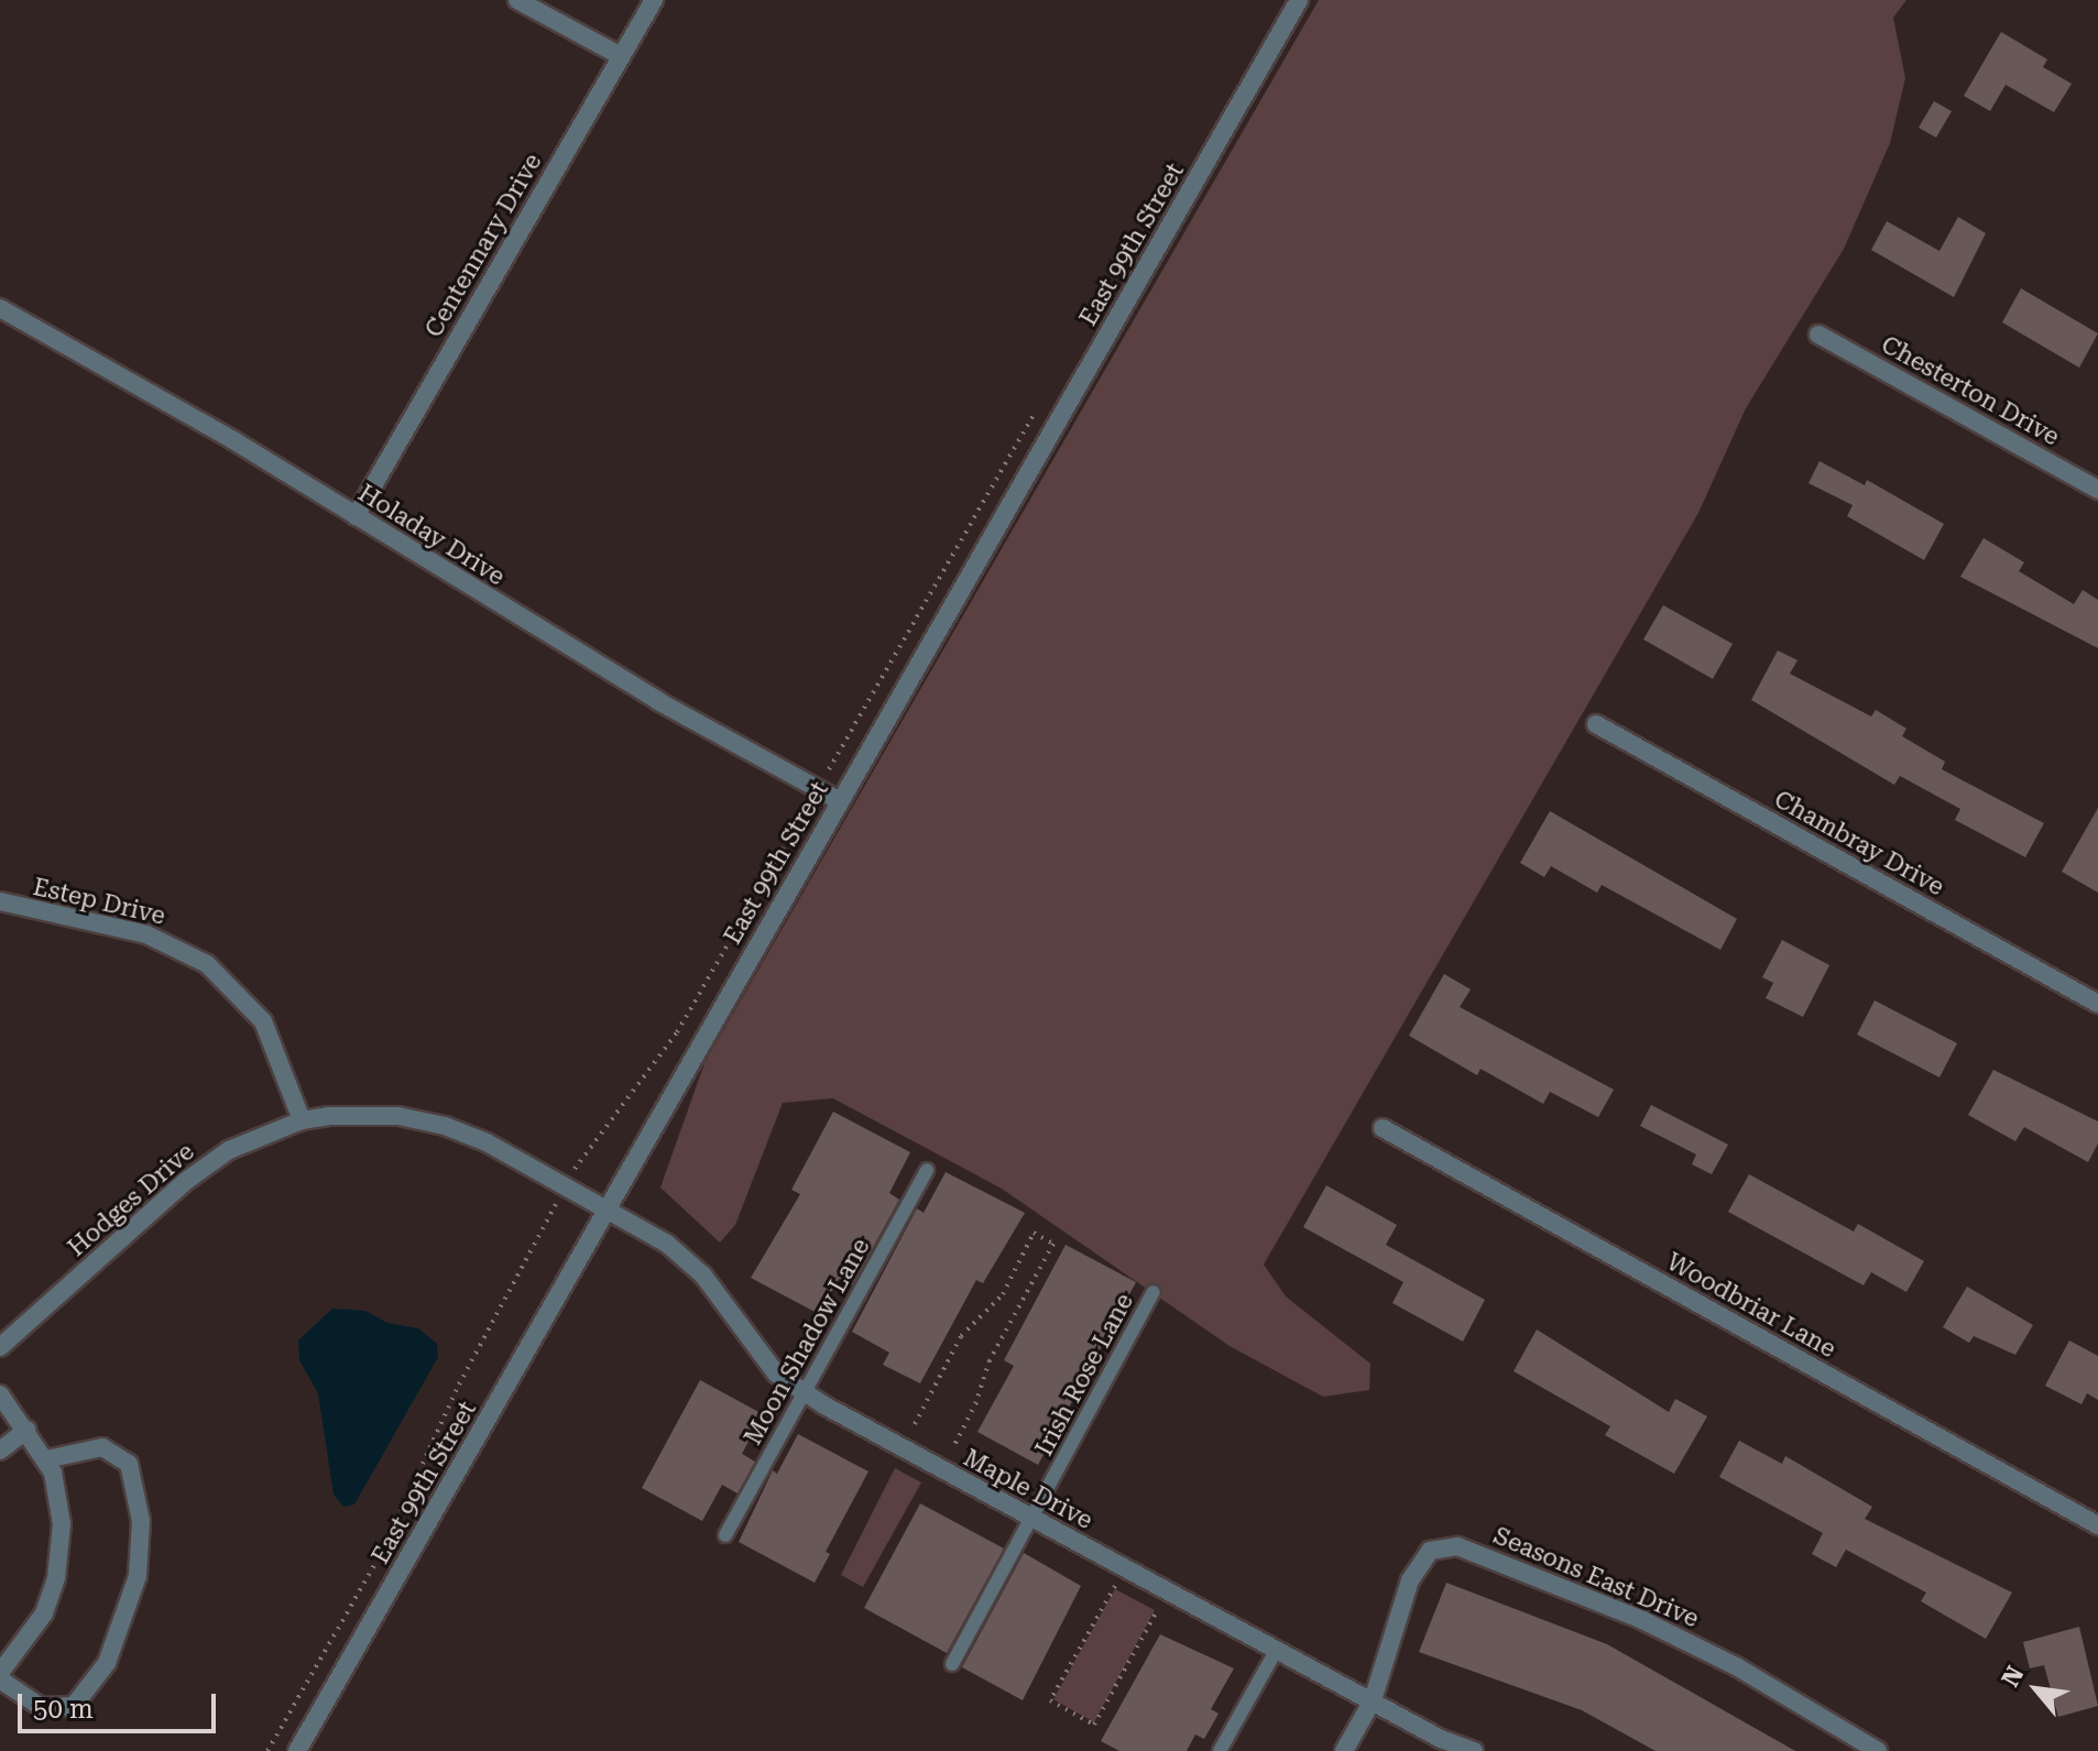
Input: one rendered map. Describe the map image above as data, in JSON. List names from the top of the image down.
{
  "streets": {
    "street": [
      "East 99th Street",
      "Centennary Drive",
      "Chesterton Drive",
      "Holaday Drive",
      "Chambray Drive",
      "Estep Drive",
      "Hodges Drive",
      "Woodbriar Lane",
      "Maple Drive",
      "Seasons East Drive"
    ],
    "lane": ["Moon Shadow Lane", "Irish Rose Lane"]
  },
  "crossings": [
    ["East 99th Street", "Holaday Drive"],
    ["East 99th Street", "Hodges Drive"],
    ["East 99th Street", "Maple Drive"],
    ["Centennary Drive", "Holaday Drive"],
    ["Estep Drive", "Hodges Drive"],
    ["Hodges Drive", "Maple Drive"],
    ["Moon Shadow Lane", "Maple Drive"],
    ["Irish Rose Lane", "Maple Drive"],
    ["Maple Drive", "Seasons East Drive"]
  ],
  "scale_bar": "50 m",
  "north": "top left"
}
